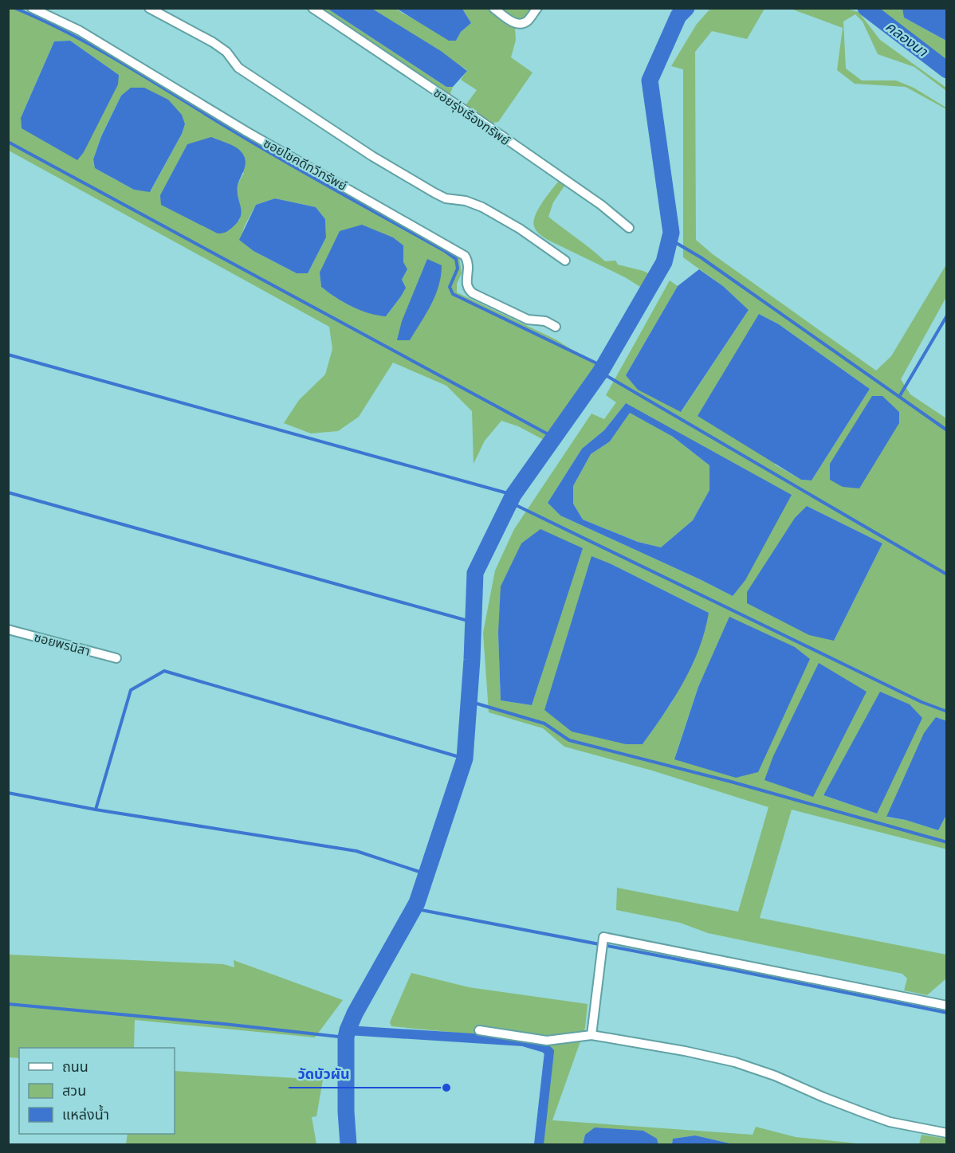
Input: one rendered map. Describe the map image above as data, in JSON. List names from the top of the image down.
{
  "streets": {
    "street": ["ซอยรุ่งเรืองทรัพย์", "ซอยโชคดีทวีทรัพย์", "ซอยพรนิสา"]
  },
  "water": ["คลองนา"],
  "places": ["วัดบัวผัน"],
  "legend": ["ถนน", "สวน", "แหล่งน้ำ"]
}
